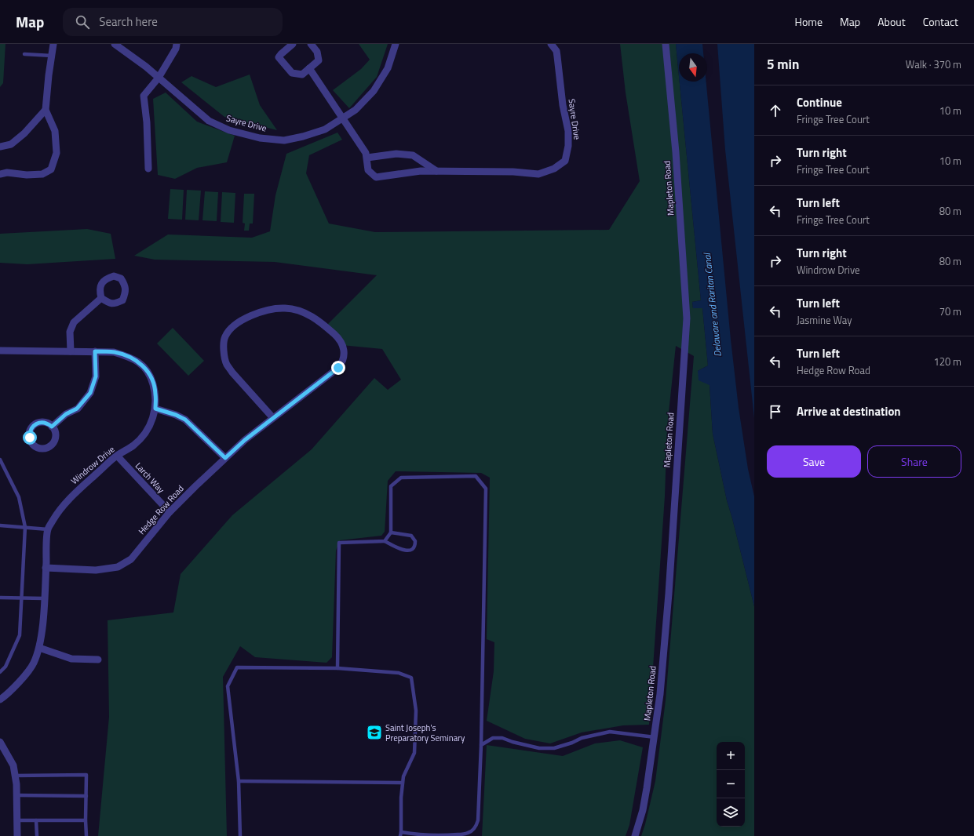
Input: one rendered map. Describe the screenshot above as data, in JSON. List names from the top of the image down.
{
  "streets": {
    "street": [
      "Sayre Drive",
      "Mapleton Road",
      "Windrow Drive",
      "Larch Way",
      "Hedge Row Road"
    ]
  },
  "crossings": [
    ["Windrow Drive", "Larch Way"],
    ["Windrow Drive", "Hedge Row Road"],
    ["Larch Way", "Hedge Row Road"]
  ],
  "water": ["Delaware and Raritan Canal"],
  "places": {
    "school or university": ["Saint Joseph's Preparatory Seminary"]
  },
  "north": "bottom",
  "page": {
    "header": "Map",
    "search": "Search here",
    "nav": [
      "Home",
      "Map",
      "About",
      "Contact"
    ],
    "heading": ["5 min", "Walk · 370 m"],
    "list": [
      ["Continue", "Fringe Tree Court", "10 m"],
      ["Turn right", "Fringe Tree Court", "10 m"],
      ["Turn left", "Fringe Tree Court", "80 m"],
      ["Turn right", "Windrow Drive", "80 m"],
      ["Turn left", "Jasmine Way", "70 m"],
      ["Turn left", "Hedge Row Road", "120 m"],
      "Arrive at destination"
    ],
    "buttons": ["Save", "Share"],
    "map_buttons": ["+", "−"]
  }
}
